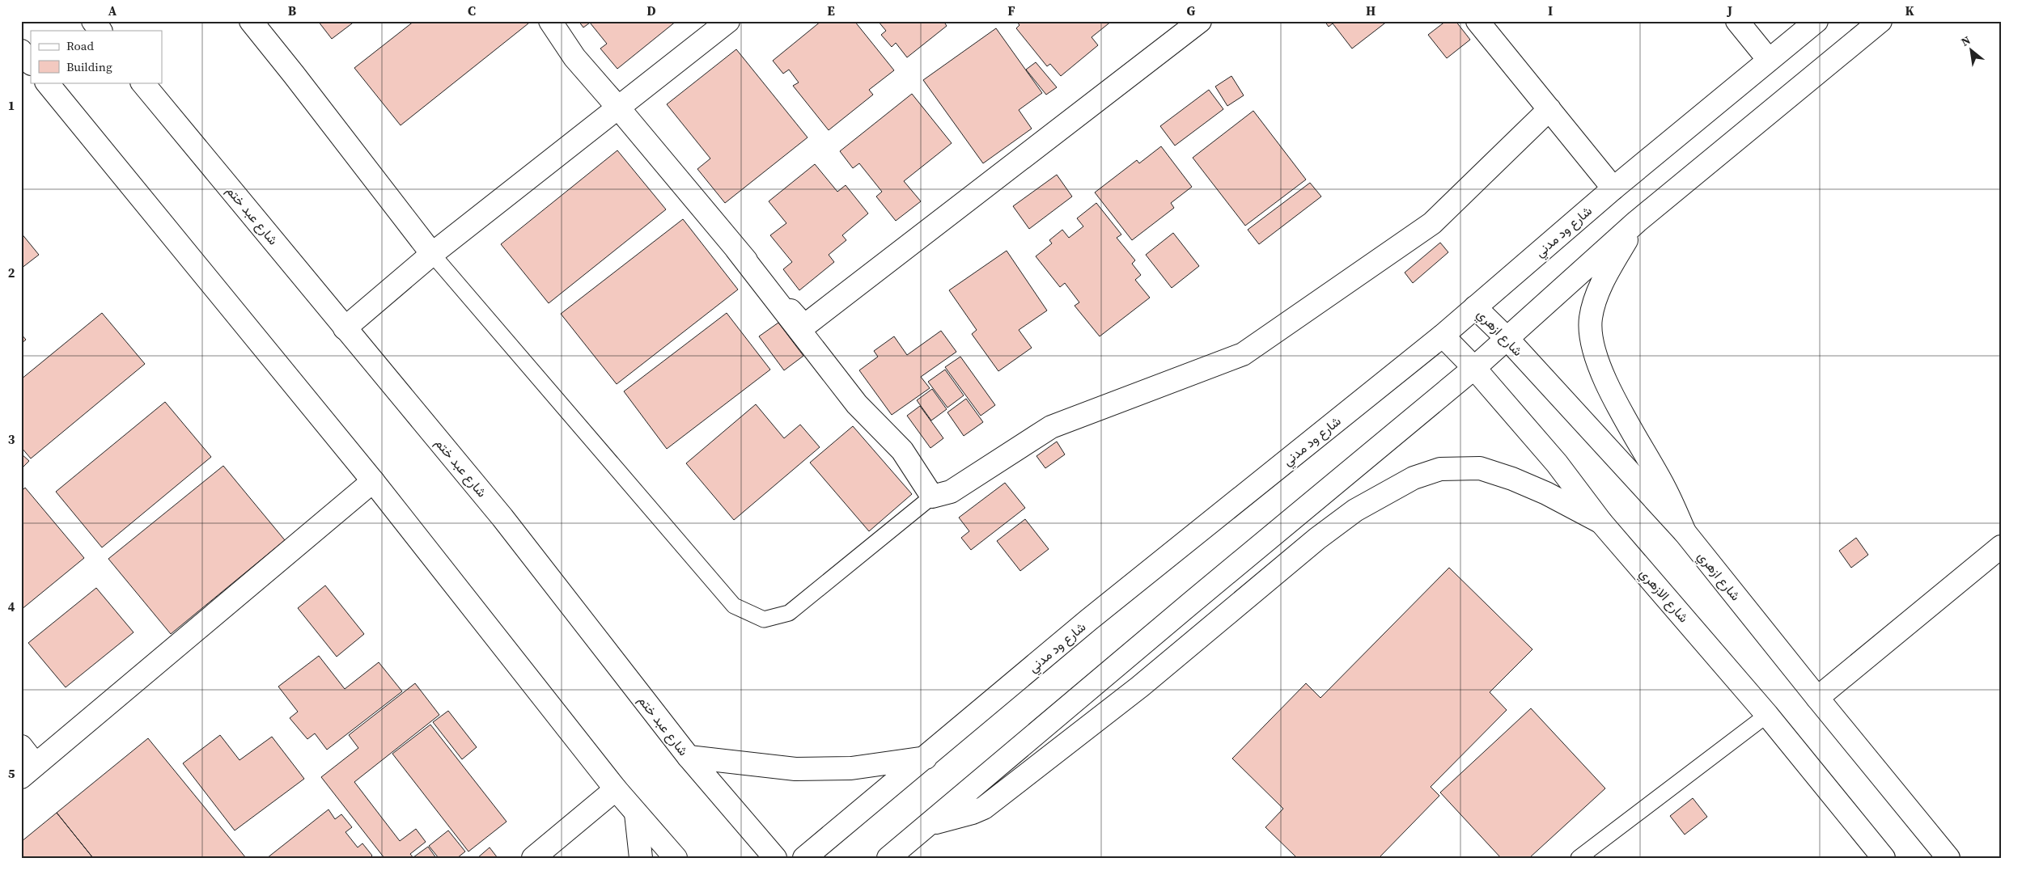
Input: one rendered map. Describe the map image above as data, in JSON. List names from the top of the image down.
{
  "streets": {
    "main road": [
      "شارع عبد ختم",
      "شارع ود مدني",
      "شارع ازهري",
      "شارع الازهري"
    ]
  },
  "crossings": [
    ["شارع ود مدني", "شارع ازهري"],
    ["شارع ود مدني", "شارع الازهري"]
  ],
  "legend": ["Road", "Building"],
  "north": "top left",
  "grid": {
    "columns": [
      "A",
      "B",
      "C",
      "D",
      "E",
      "F",
      "G",
      "H",
      "I",
      "J",
      "K"
    ],
    "rows": [
      "1",
      "2",
      "3",
      "4",
      "5"
    ]
  }
}
